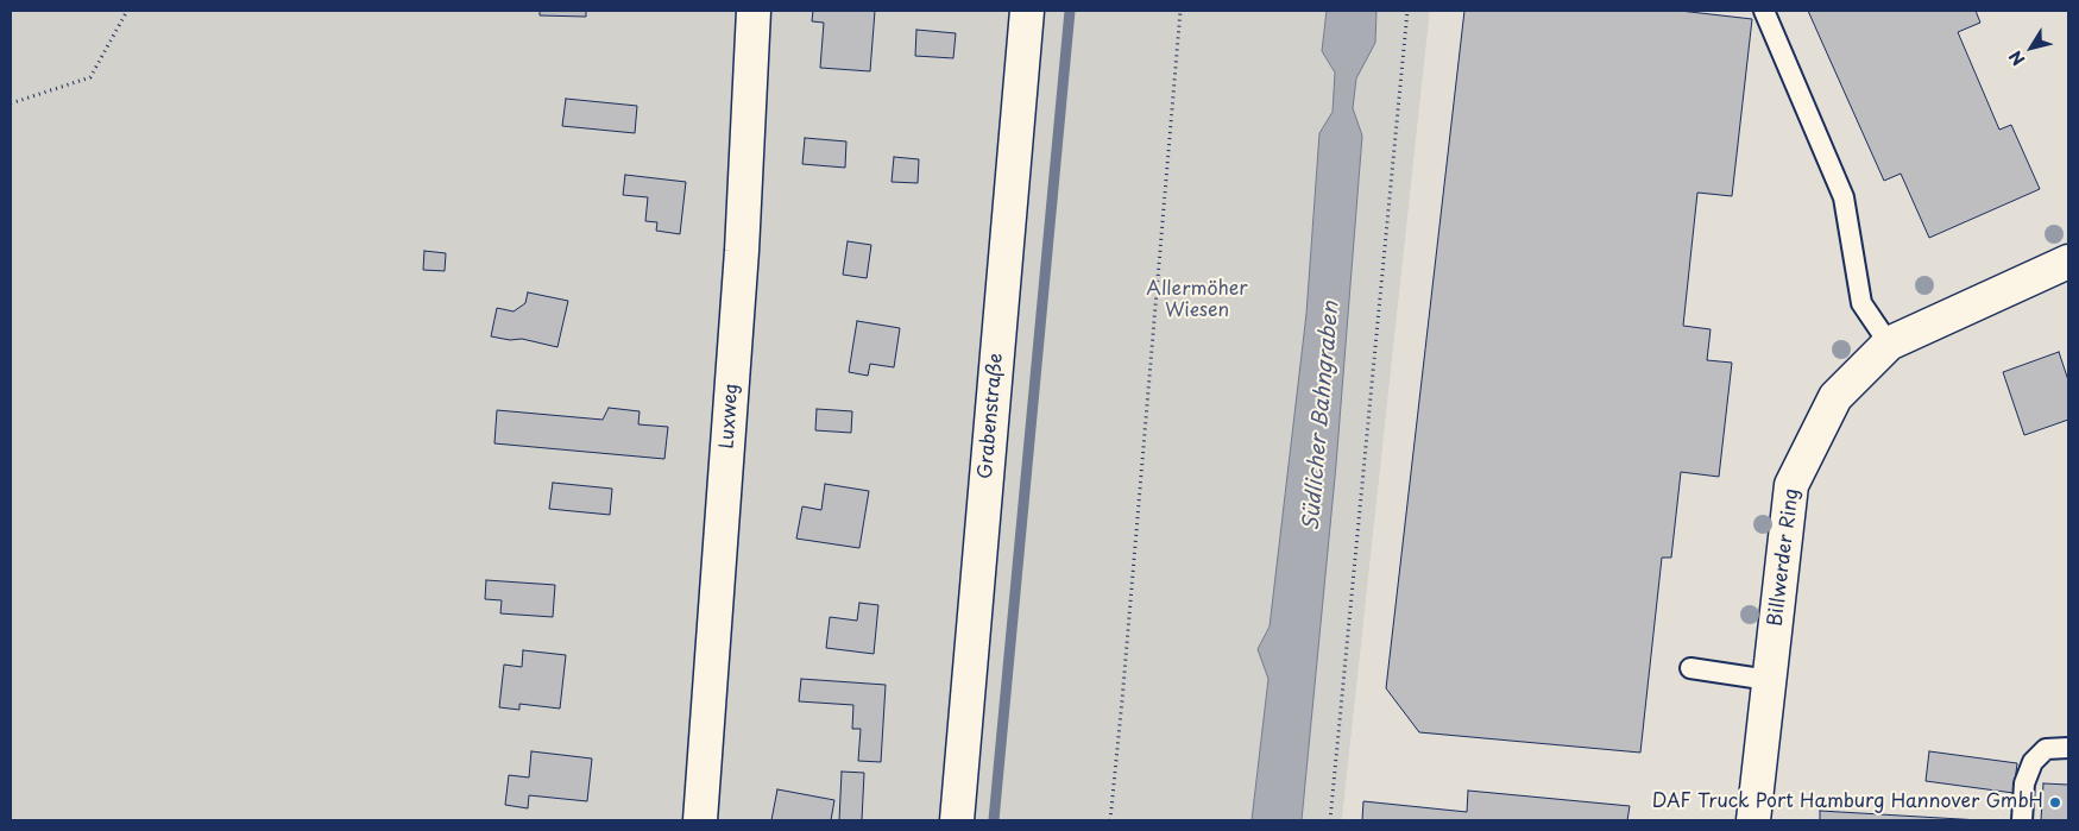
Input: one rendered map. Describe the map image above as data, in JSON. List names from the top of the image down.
{
  "streets": {
    "street": ["Luxweg", "Grabenstraße", "Billwerder Ring"]
  },
  "water": ["Südlicher Bahngraben"],
  "parks": ["Allermöher Wiesen"],
  "places": ["DAF Truck Port Hamburg Hannover GmbH"],
  "north": "bottom left"
}
